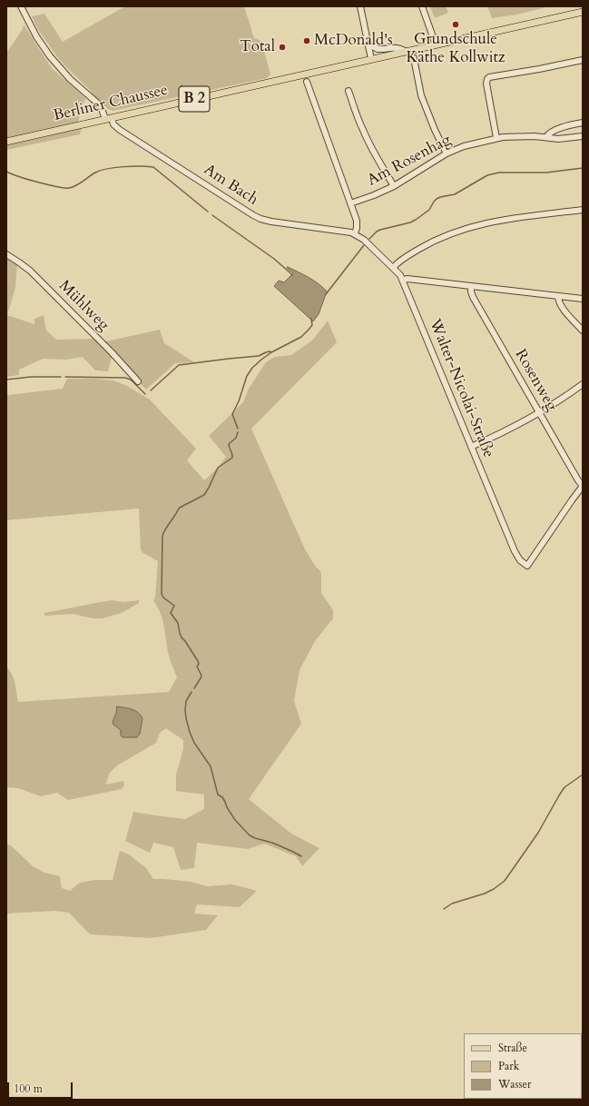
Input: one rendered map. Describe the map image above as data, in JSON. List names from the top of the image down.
{
  "streets": {
    "main road": ["B 2", "Berliner Chaussee"],
    "street": [
      "Am Rosenhag",
      "Am Bach",
      "Mühlweg",
      "Rosenweg",
      "Walter-Nicolai-Straße"
    ]
  },
  "crossings": [
    ["Berliner Chaussee", "Am Bach"],
    ["Am Bach", "Walter-Nicolai-Straße"],
    ["Rosenweg", "Walter-Nicolai-Straße"]
  ],
  "places": ["Grundschule Käthe Kollwitz", "McDonald's", "Total"],
  "legend": ["Straße", "Park", "Wasser"],
  "scale_bar": "100 m"
}
